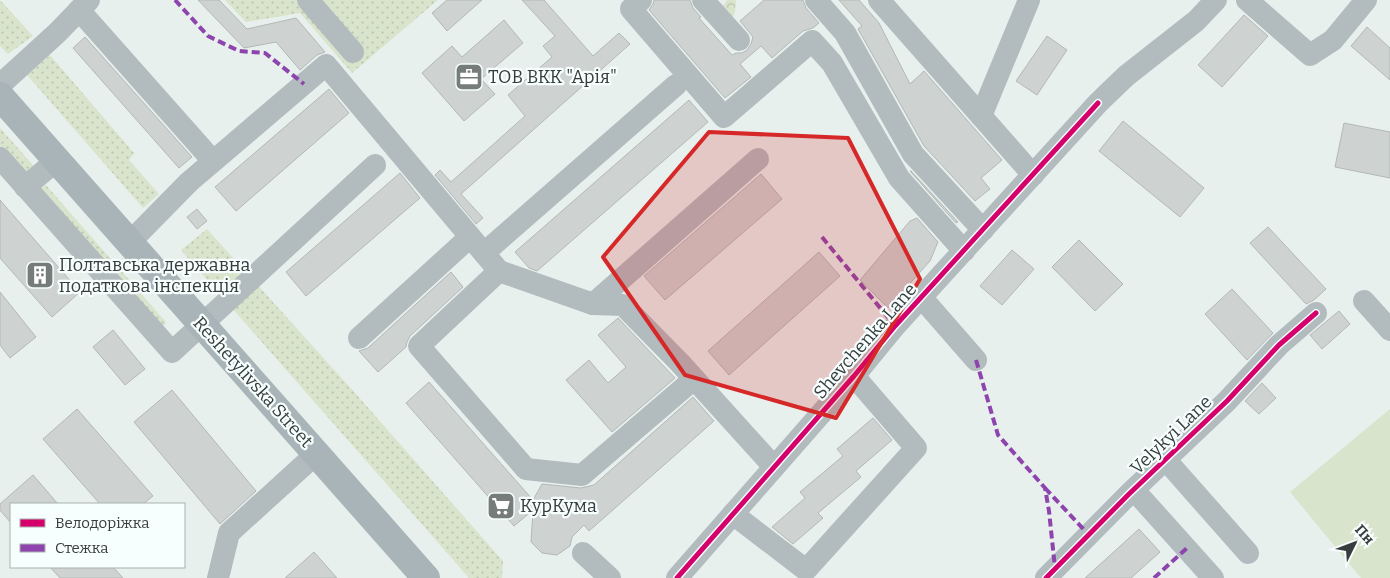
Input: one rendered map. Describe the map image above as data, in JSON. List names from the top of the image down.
{
  "streets": {
    "main road": ["Reshetylivska Street"],
    "street": ["Shevchenka Lane", "Velykyi Lane"]
  },
  "places": {
    "office": ["ТОВ ВКК \"Арія\""],
    "building": ["Полтавська державна податкова інспекція"],
    "supermarket": ["КурКума"]
  },
  "legend": ["Велодоріжка", "Стежка"],
  "north": "top right"
}
